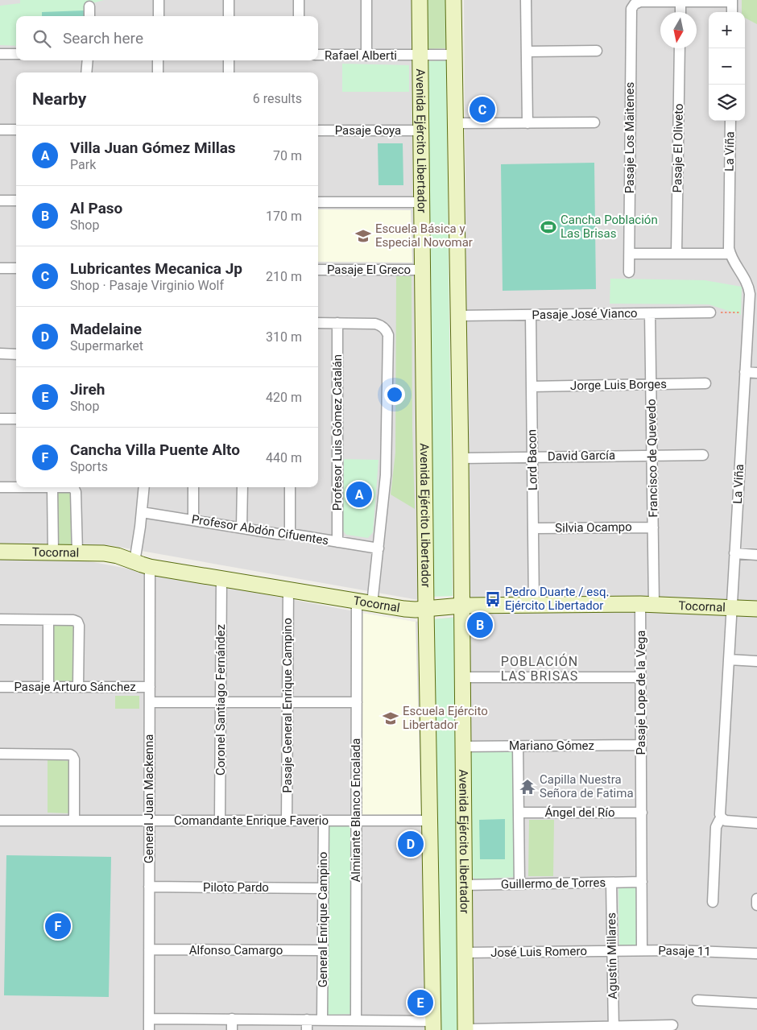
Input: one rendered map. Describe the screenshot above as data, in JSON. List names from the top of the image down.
{
  "streets": {
    "main road": ["Avenida Ejército Libertador", "Tocornal"],
    "street": [
      "Rafael Alberti",
      "Pasaje Goya",
      "Pasaje Los Maitenes",
      "Pasaje El Oliveto",
      "La Viña",
      "Pasaje El Greco",
      "Pasaje José Vianco",
      "Jorge Luis Borges",
      "Profesor Luis Gómez Catalán",
      "David García",
      "Francisco de Quevedo",
      "Lord Bacon",
      "Silvia Ocampo",
      "Profesor Abdón Cifuentes",
      "Pasaje Arturo Sánchez",
      "Pasaje Lope de la Vega",
      "Coronel Santiago Fernández",
      "Pasaje General Enrique Campino",
      "Mariano Gómez",
      "General Juan Mackenna",
      "Almirante Blanco Encalada",
      "Ángel del Río",
      "Comandante Enrique Faverio",
      "Guillermo de Torres",
      "Piloto Pardo",
      "General Enrique Campino",
      "Alfonso Camargo",
      "Pasaje 11",
      "José Luis Romero",
      "Agustín Millares"
    ]
  },
  "crossings": [
    ["Rafael Alberti", "Avenida Ejército Libertador"],
    ["Pasaje Goya", "Avenida Ejército Libertador"],
    ["Avenida Ejército Libertador", "Pasaje El Greco"],
    ["Avenida Ejército Libertador", "Pasaje José Vianco"],
    ["Avenida Ejército Libertador", "David García"],
    ["Avenida Ejército Libertador", "Tocornal"],
    ["Avenida Ejército Libertador", "Mariano Gómez"],
    ["Avenida Ejército Libertador", "Comandante Enrique Faverio"],
    ["Avenida Ejército Libertador", "Guillermo de Torres"],
    ["Avenida Ejército Libertador", "José Luis Romero"],
    ["La Viña", "Tocornal"],
    ["Pasaje José Vianco", "Francisco de Quevedo"],
    ["Pasaje José Vianco", "Lord Bacon"],
    ["Jorge Luis Borges", "Francisco de Quevedo"],
    ["Jorge Luis Borges", "Lord Bacon"],
    ["Profesor Luis Gómez Catalán", "Profesor Abdón Cifuentes"],
    ["David García", "Francisco de Quevedo"],
    ["David García", "Lord Bacon"],
    ["Francisco de Quevedo", "Silvia Ocampo"],
    ["Francisco de Quevedo", "Tocornal"],
    ["Francisco de Quevedo", "Pasaje Lope de la Vega"],
    ["Lord Bacon", "Silvia Ocampo"],
    ["Lord Bacon", "Tocornal"],
    ["Tocornal", "Pasaje Lope de la Vega"],
    ["Tocornal", "Coronel Santiago Fernández"],
    ["Tocornal", "Pasaje General Enrique Campino"],
    ["Tocornal", "General Juan Mackenna"],
    ["Tocornal", "Almirante Blanco Encalada"],
    ["Pasaje Arturo Sánchez", "Coronel Santiago Fernández"],
    ["Pasaje Arturo Sánchez", "Pasaje General Enrique Campino"],
    ["Pasaje Arturo Sánchez", "General Juan Mackenna"],
    ["Pasaje Arturo Sánchez", "Almirante Blanco Encalada"],
    ["Pasaje Lope de la Vega", "Mariano Gómez"],
    ["Pasaje Lope de la Vega", "Ángel del Río"],
    ["Pasaje Lope de la Vega", "Guillermo de Torres"],
    ["Pasaje Lope de la Vega", "Pasaje 11"],
    ["Coronel Santiago Fernández", "Comandante Enrique Faverio"],
    ["Pasaje General Enrique Campino", "Comandante Enrique Faverio"],
    ["General Juan Mackenna", "Comandante Enrique Faverio"],
    ["General Juan Mackenna", "Piloto Pardo"],
    ["General Juan Mackenna", "Alfonso Camargo"],
    ["Almirante Blanco Encalada", "Comandante Enrique Faverio"],
    ["Comandante Enrique Faverio", "General Enrique Campino"],
    ["Guillermo de Torres", "Agustín Millares"],
    ["Piloto Pardo", "General Enrique Campino"],
    ["General Enrique Campino", "Alfonso Camargo"],
    ["Pasaje 11", "José Luis Romero"],
    ["Pasaje 11", "Agustín Millares"],
    ["José Luis Romero", "Agustín Millares"]
  ],
  "districts": ["POBLACIÓN LAS BRISAS"],
  "places": {
    "sports": ["Cancha Población Las Brisas"],
    "school or university": ["Escuela Básica y Especial Novomar", "Escuela Ejército Libertador"],
    "bus stop": ["Pedro Duarte / esq. Ejército Libertador"],
    "temple": ["Capilla Nuestra Señora de Fatima"]
  },
  "north": "bottom",
  "page": {
    "map_buttons": ["+", "−"],
    "search": "Search here",
    "heading": ["Nearby", "6 results"],
    "pins": [
      "C",
      "A",
      "B",
      "D",
      "F",
      "E"
    ],
    "list": [
      {
        "mark": "A",
        "name": "Villa Juan Gómez Millas",
        "note": "Park",
        "value": "70 m"
      },
      {
        "mark": "B",
        "name": "Al Paso",
        "note": "Shop",
        "value": "170 m"
      },
      {
        "mark": "C",
        "name": "Lubricantes Mecanica Jp",
        "note": "Shop · Pasaje Virginio Wolf",
        "value": "210 m"
      },
      {
        "mark": "D",
        "name": "Madelaine",
        "note": "Supermarket",
        "value": "310 m"
      },
      {
        "mark": "E",
        "name": "Jireh",
        "note": "Shop",
        "value": "420 m"
      },
      {
        "mark": "F",
        "name": "Cancha Villa Puente Alto",
        "note": "Sports",
        "value": "440 m"
      }
    ]
  }
}
